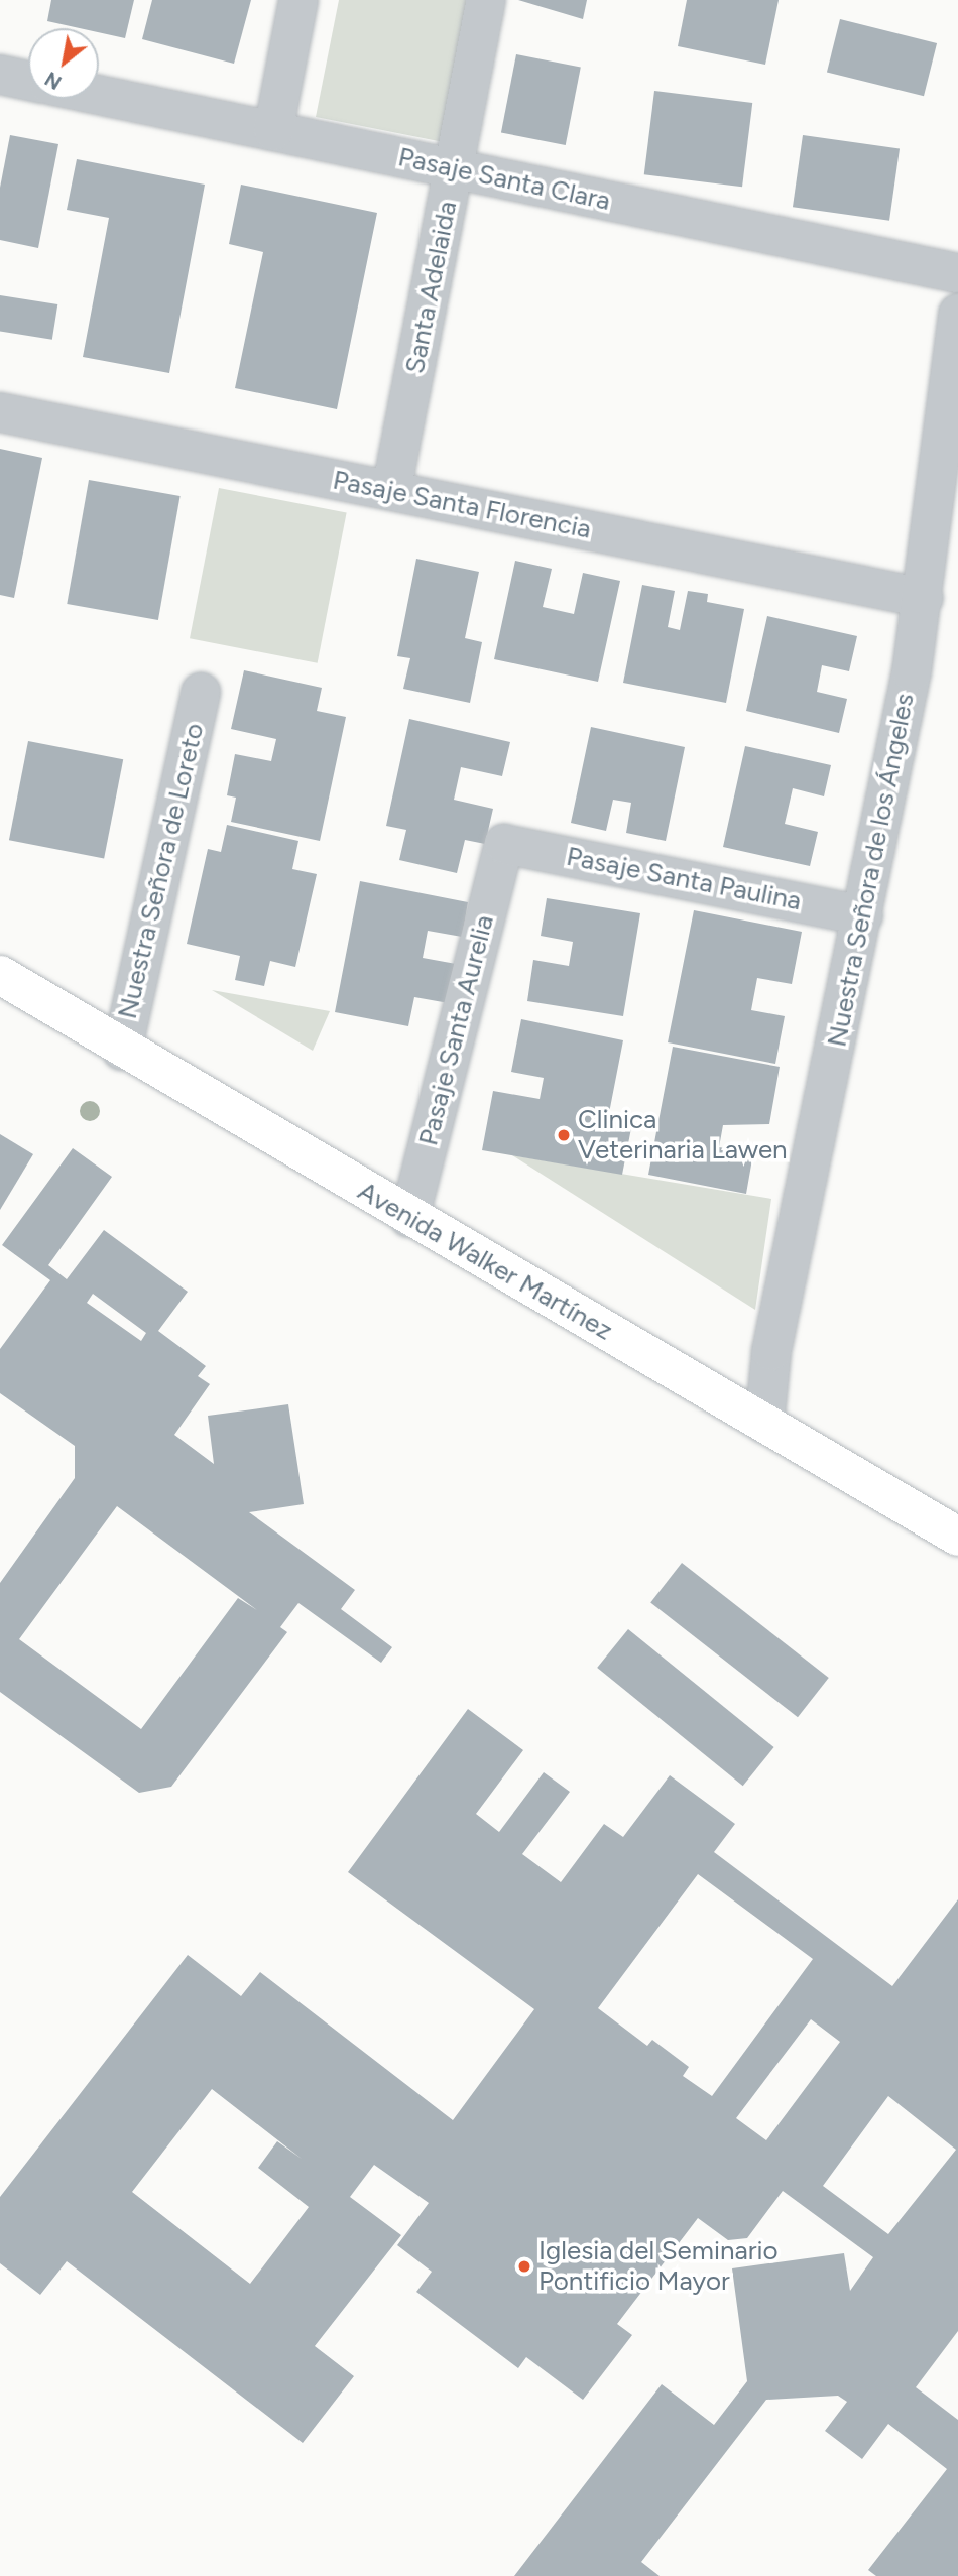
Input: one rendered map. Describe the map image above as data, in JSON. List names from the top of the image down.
{
  "streets": {
    "main road": ["Avenida Walker Martínez"],
    "street": [
      "Pasaje Santa Clara",
      "Santa Adelaida",
      "Pasaje Santa Florencia",
      "Nuestra Señora de los Ángeles",
      "Nuestra Señora de Loreto",
      "Pasaje Santa Paulina",
      "Pasaje Santa Aurelia"
    ]
  },
  "crossings": [
    ["Pasaje Santa Clara", "Santa Adelaida"],
    ["Santa Adelaida", "Pasaje Santa Florencia"],
    ["Pasaje Santa Florencia", "Nuestra Señora de los Ángeles"],
    ["Nuestra Señora de los Ángeles", "Pasaje Santa Paulina"],
    ["Nuestra Señora de los Ángeles", "Avenida Walker Martínez"],
    ["Nuestra Señora de Loreto", "Avenida Walker Martínez"],
    ["Pasaje Santa Paulina", "Pasaje Santa Aurelia"],
    ["Pasaje Santa Aurelia", "Avenida Walker Martínez"]
  ],
  "places": ["Clinica Veterinaria Lawen", "Iglesia del Seminario Pontificio Mayor"],
  "north": "bottom left"
}
